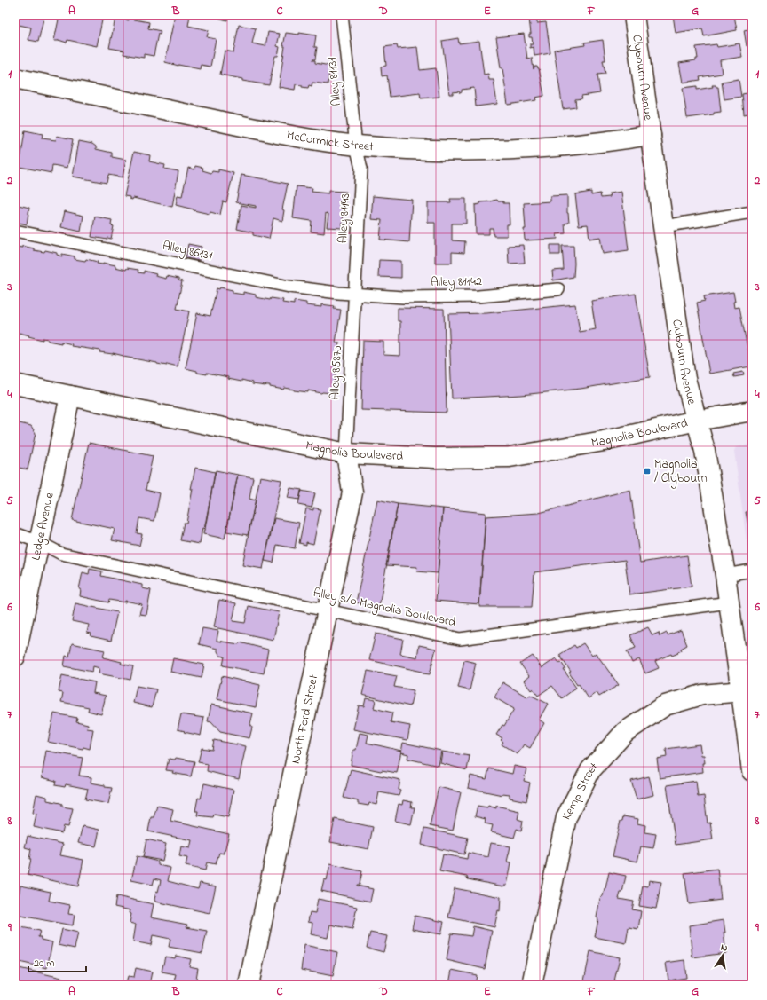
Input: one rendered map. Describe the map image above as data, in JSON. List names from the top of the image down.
{
  "streets": {
    "street": [
      "Clybourn Avenue",
      "McCormick Street",
      "Magnolia Boulevard",
      "Ledge Avenue",
      "North Ford Street",
      "Kemp Street"
    ],
    "lane": [
      "Alley 81131",
      "Alley 81143",
      "Alley 86131",
      "Alley 81142",
      "Alley 85870",
      "Alley s/o Magnolia Boulevard"
    ]
  },
  "crossings": [
    ["Clybourn Avenue", "McCormick Street"],
    ["Clybourn Avenue", "Magnolia Boulevard"],
    ["Clybourn Avenue", "Alley s/o Magnolia Boulevard"],
    ["Clybourn Avenue", "Kemp Street"],
    ["Alley 81131", "McCormick Street"],
    ["Alley 81131", "Alley 81143"],
    ["McCormick Street", "Alley 81143"],
    ["Alley 81143", "Alley 86131"],
    ["Alley 81143", "Alley 81142"],
    ["Alley 81143", "Alley 85870"],
    ["Alley 86131", "Alley 81142"],
    ["Alley 86131", "Alley 85870"],
    ["Alley 81142", "Alley 85870"],
    ["Alley 85870", "Magnolia Boulevard"],
    ["Alley 85870", "North Ford Street"],
    ["Magnolia Boulevard", "Ledge Avenue"],
    ["Magnolia Boulevard", "North Ford Street"],
    ["Ledge Avenue", "Alley s/o Magnolia Boulevard"],
    ["Alley s/o Magnolia Boulevard", "North Ford Street"]
  ],
  "places": {
    "transit": ["Magnolia / Clybourn"]
  },
  "scale_bar": "20 m",
  "north": "top",
  "grid": {
    "columns": [
      "A",
      "B",
      "C",
      "D",
      "E",
      "F",
      "G"
    ],
    "rows": [
      "1",
      "2",
      "3",
      "4",
      "5",
      "6",
      "7",
      "8",
      "9"
    ]
  }
}
